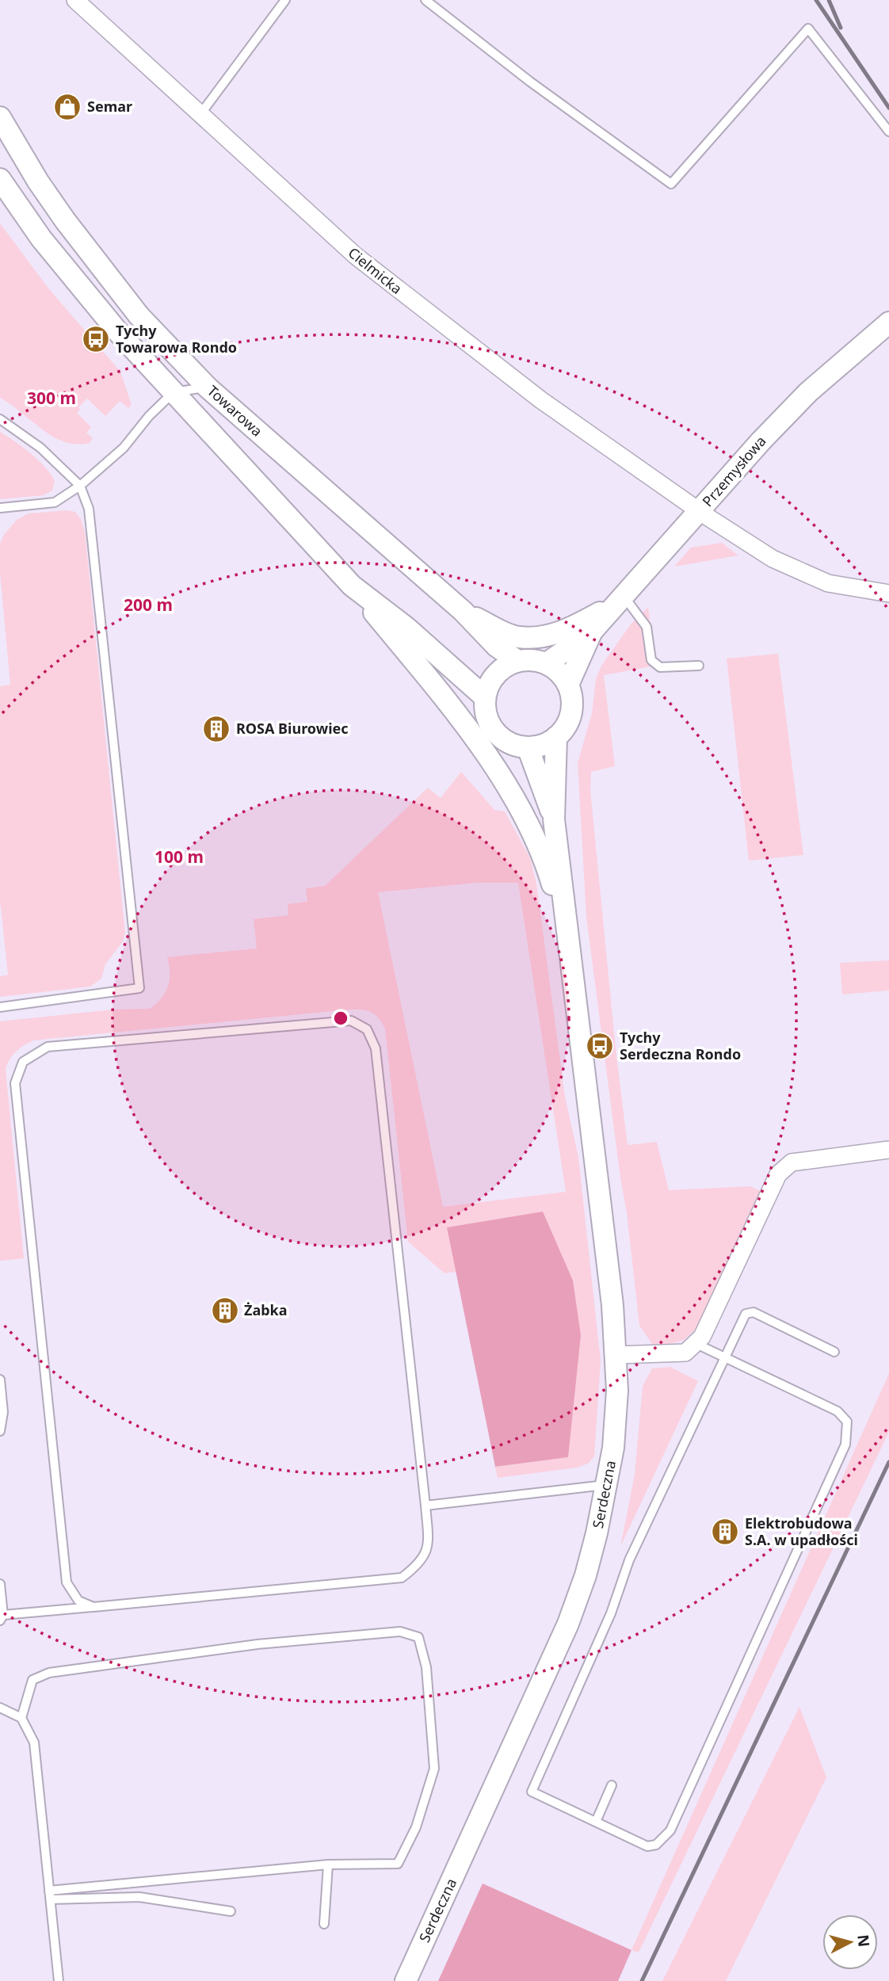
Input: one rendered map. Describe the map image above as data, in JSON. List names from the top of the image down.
{
  "streets": {
    "street": [
      "Cielmicka",
      "Towarowa",
      "Przemysłowa",
      "Serdeczna"
    ]
  },
  "crossings": [
    ["Cielmicka", "Przemysłowa"],
    ["Towarowa", "Przemysłowa"]
  ],
  "places": {
    "shop": ["Semar"],
    "bus stop": ["Tychy Towarowa Rondo", "Tychy Serdeczna Rondo"],
    "building": ["ROSA Biurowiec", "Żabka", "Elektrobudowa S.A. w upadłości"]
  },
  "north": "right",
  "rings": ["300 m", "200 m", "100 m"]
}
